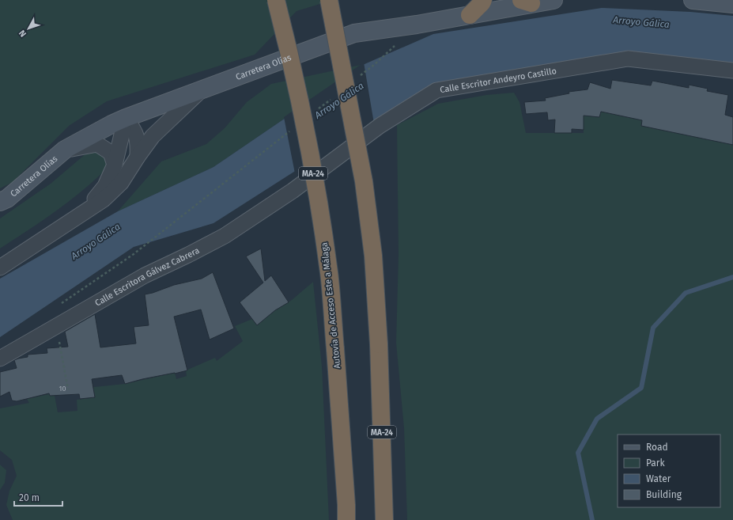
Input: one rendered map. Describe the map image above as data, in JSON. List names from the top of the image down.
{
  "streets": {
    "highway": ["MA-24", "Autovía de Acceso Este a Málaga"],
    "main road": ["Carretera Olías"],
    "street": ["Calle Escritor Andeyro Castillo", "Calle Escritora Gálvez Cabrera"]
  },
  "crossings": [
    ["Calle Escritor Andeyro Castillo", "Calle Escritora Gálvez Cabrera"]
  ],
  "water": ["Arroyo Gálica"],
  "house_numbers": ["10"],
  "legend": [
    "Road",
    "Park",
    "Water",
    "Building"
  ],
  "scale_bar": "20 m",
  "north": "bottom left"
}
